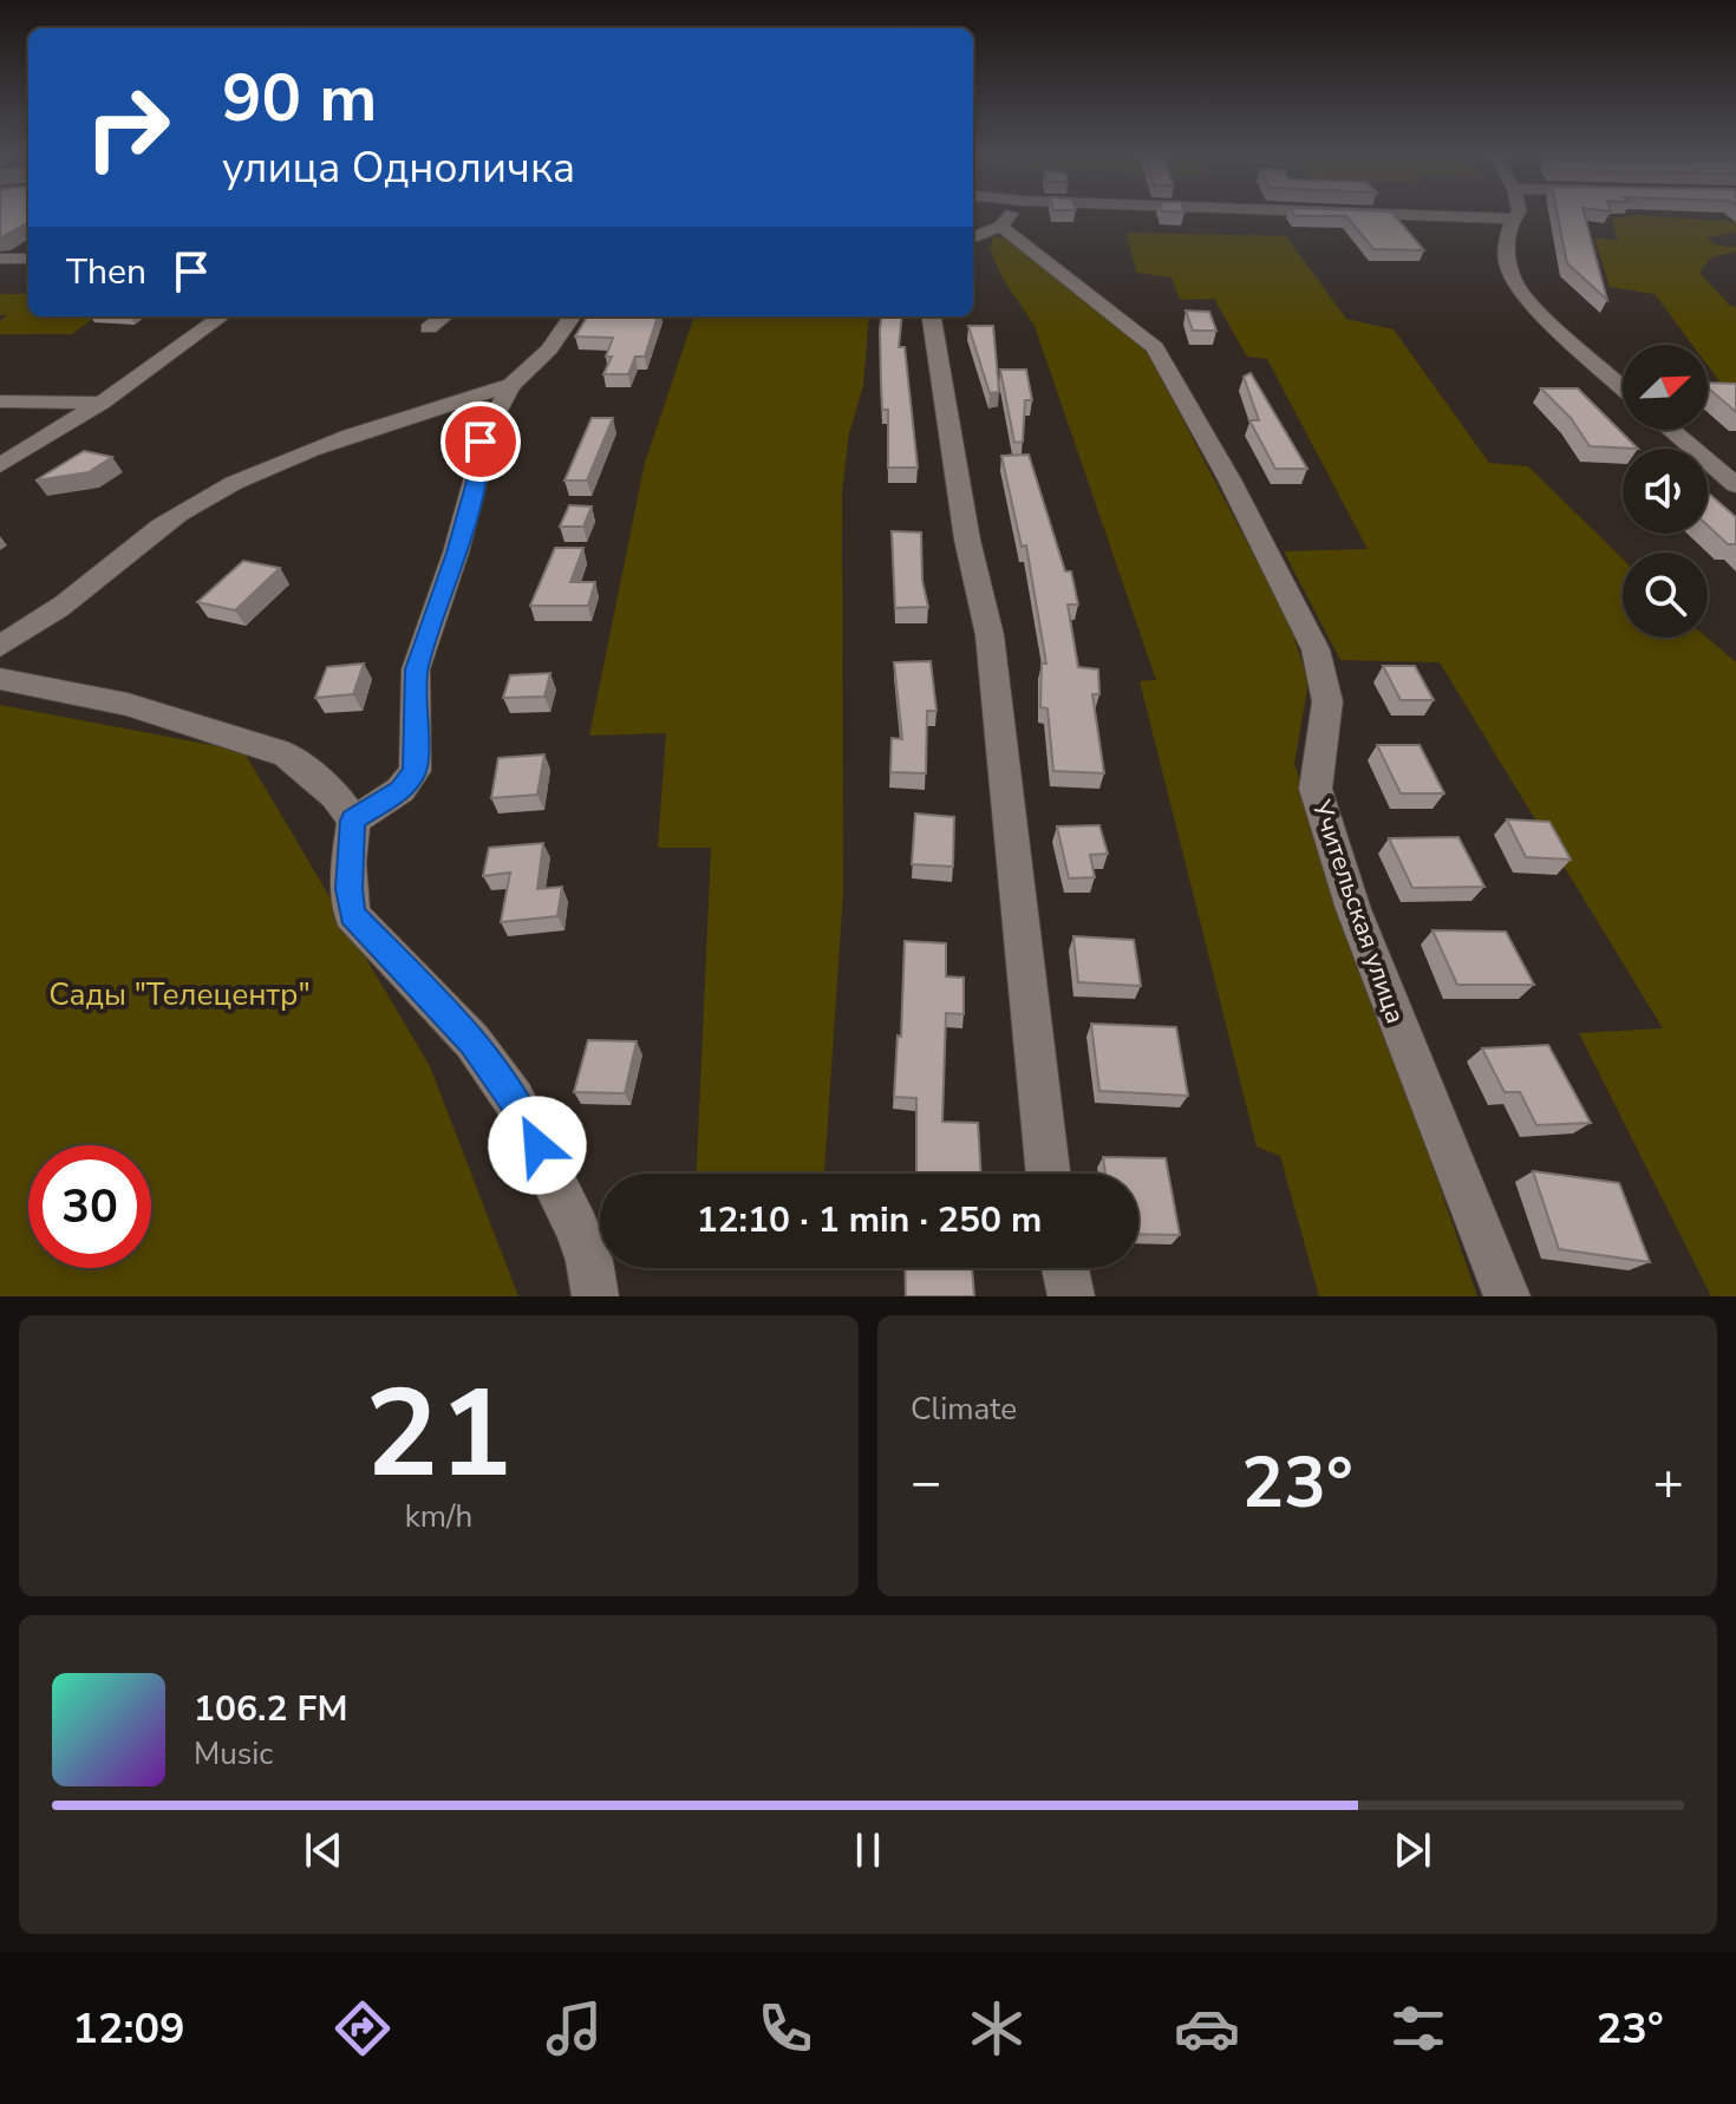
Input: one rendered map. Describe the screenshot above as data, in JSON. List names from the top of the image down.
{
  "streets": {
    "street": ["Учительская улица"]
  },
  "parks": ["Сады \"Телецентр\""],
  "north": "top right",
  "page": {
    "turn": ["90 m", "улица Одноличка"],
    "then": "Then",
    "limit": "30",
    "trip": "12:10 · 1 min · 250 m",
    "tile": [
      ["21", "km/h"],
      "Climate"
    ],
    "heat": ["−", "23°", "+"],
    "song": ["106.2 FM", "Music"],
    "tabs": ["12:09", "23°"]
  }
}
